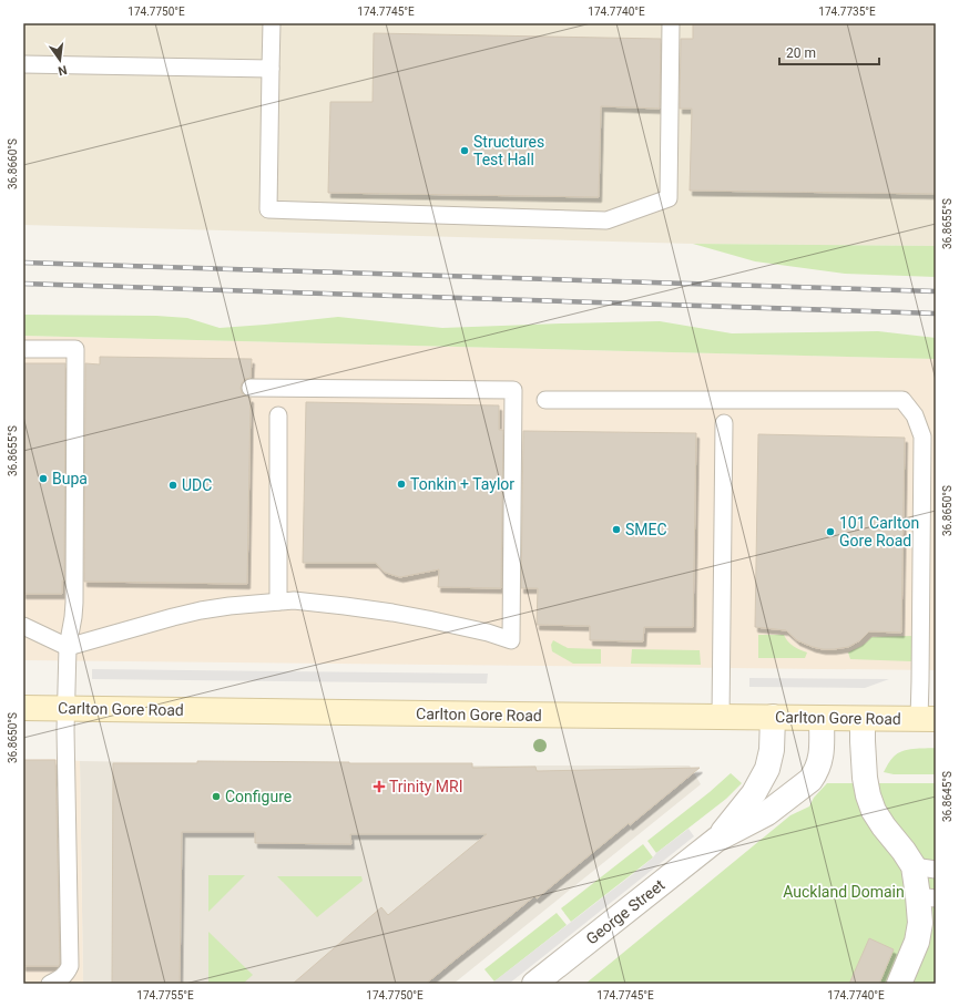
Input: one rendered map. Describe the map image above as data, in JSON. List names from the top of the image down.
{
  "streets": {
    "main road": ["Carlton Gore Road"],
    "street": ["George Street"]
  },
  "crossings": [
    ["Carlton Gore Road", "George Street"]
  ],
  "parks": ["Auckland Domain"],
  "places": {
    "other": [
      "Structures Test Hall",
      "Bupa",
      "Tonkin + Taylor",
      "UDC",
      "SMEC",
      "101 Carlton Gore Road",
      "Configure"
    ],
    "health": ["Trinity MRI"]
  },
  "scale_bar": "20 m",
  "north": "bottom",
  "coordinates": [
    "174.7750°E",
    "174.7745°E",
    "174.7740°E",
    "174.7735°E",
    "36.8660°S",
    "36.8655°S",
    "36.8650°S",
    "36.8645°S",
    "174.7755°E"
  ]
}
